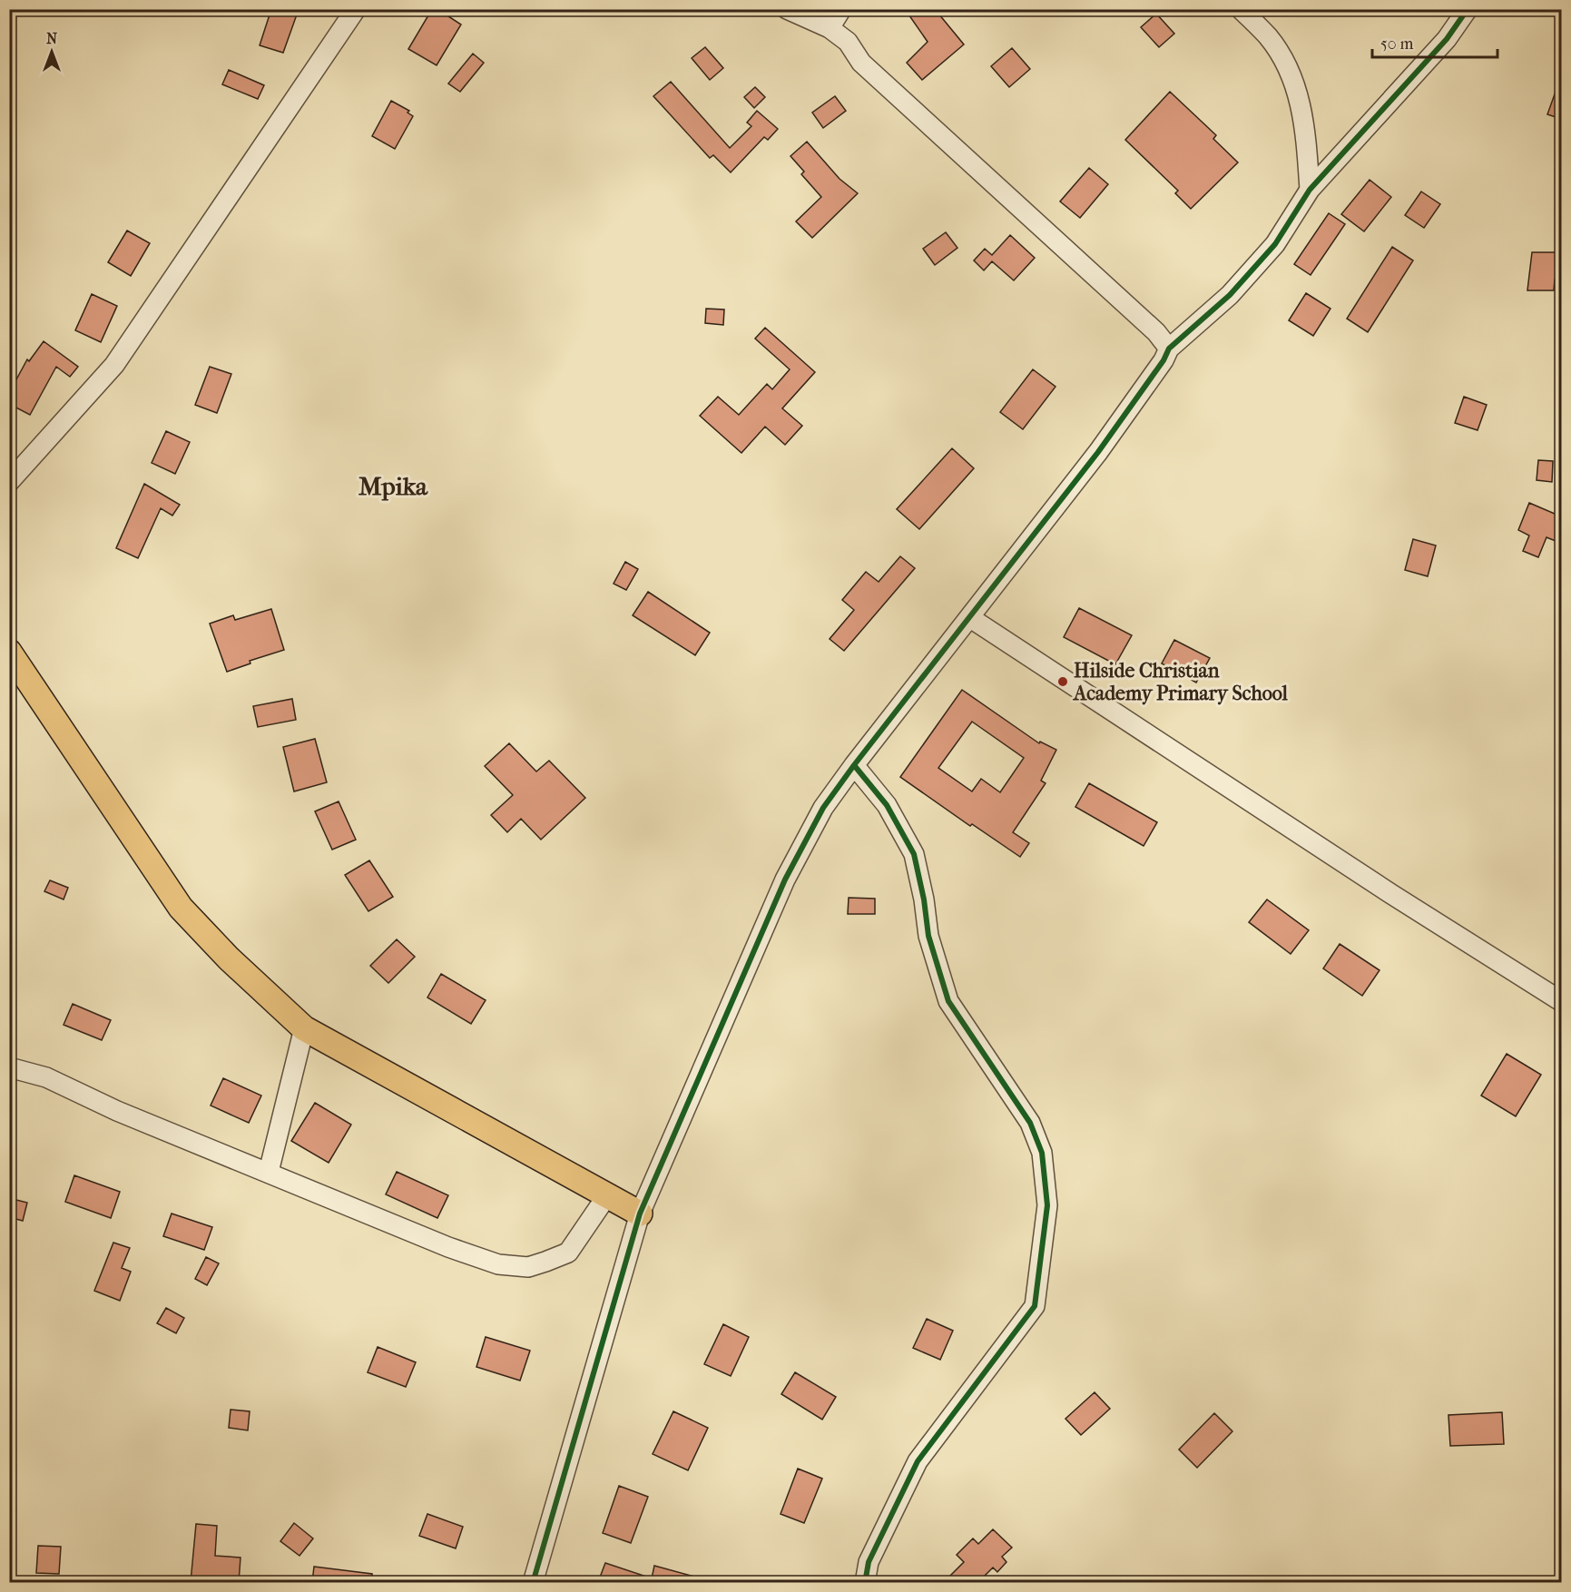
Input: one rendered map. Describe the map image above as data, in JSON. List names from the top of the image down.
{
  "districts": ["Mpika"],
  "places": ["Hilside Christian Academy Primary School"],
  "scale_bar": "50 m",
  "north": "top"
}
